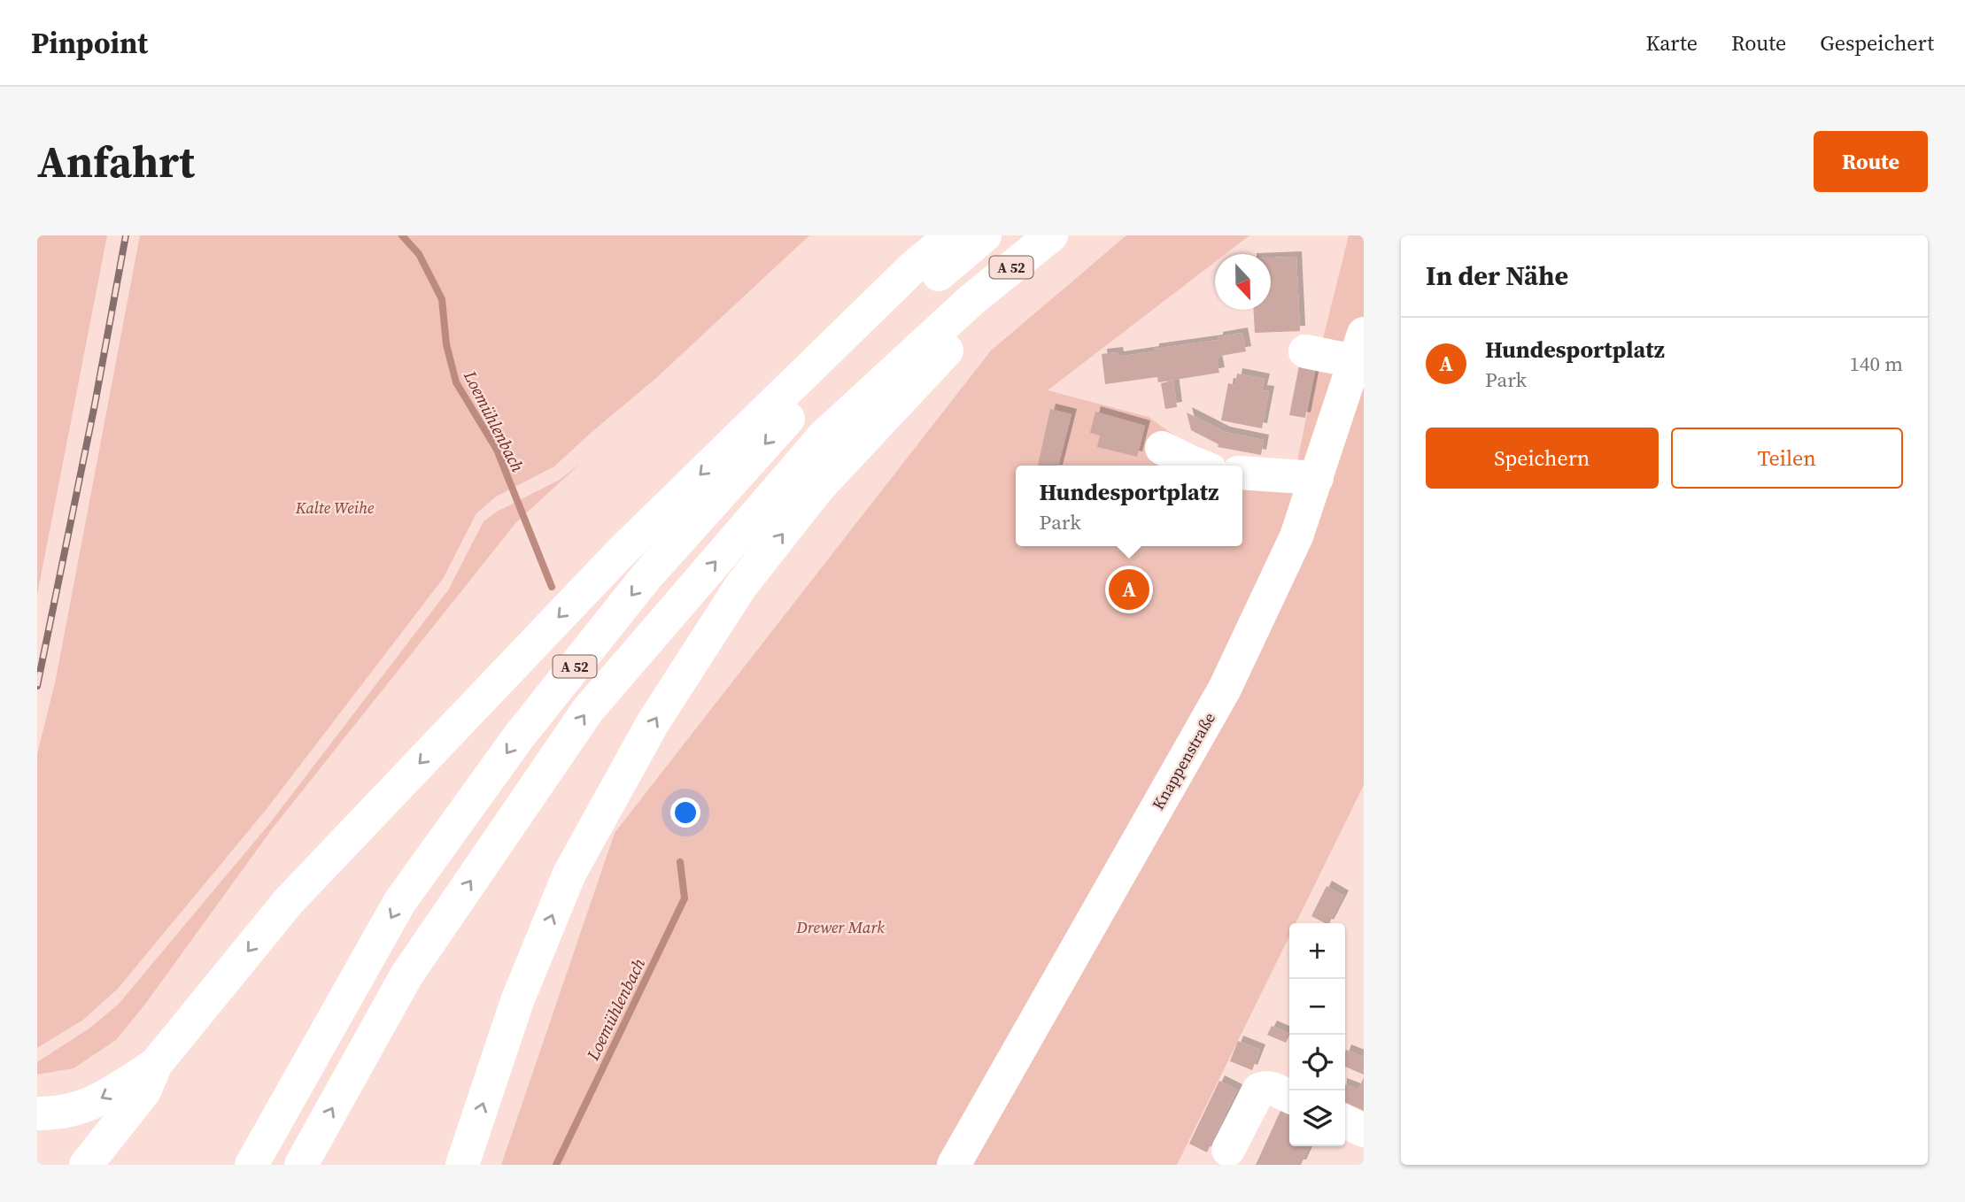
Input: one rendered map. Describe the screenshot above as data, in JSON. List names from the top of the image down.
{
  "streets": {
    "main road": ["A 52", "Knappenstraße"]
  },
  "water": ["Loemühlenbach"],
  "parks": ["Kalte Weihe", "Drewer Mark"],
  "north": "bottom",
  "page": {
    "header": "Pinpoint",
    "nav": ["Karte", "Route", "Gespeichert"],
    "buttons": [
      "Route",
      ["Speichern", "Teilen"]
    ],
    "title": "Anfahrt",
    "heading": "In der Nähe",
    "list": [
      {
        "mark": "A",
        "name": "Hundesportplatz",
        "note": "Park",
        "value": "140 m"
      }
    ],
    "popup": ["Hundesportplatz", "Park"],
    "pins": "A",
    "map_buttons": ["+", "−"]
  }
}
